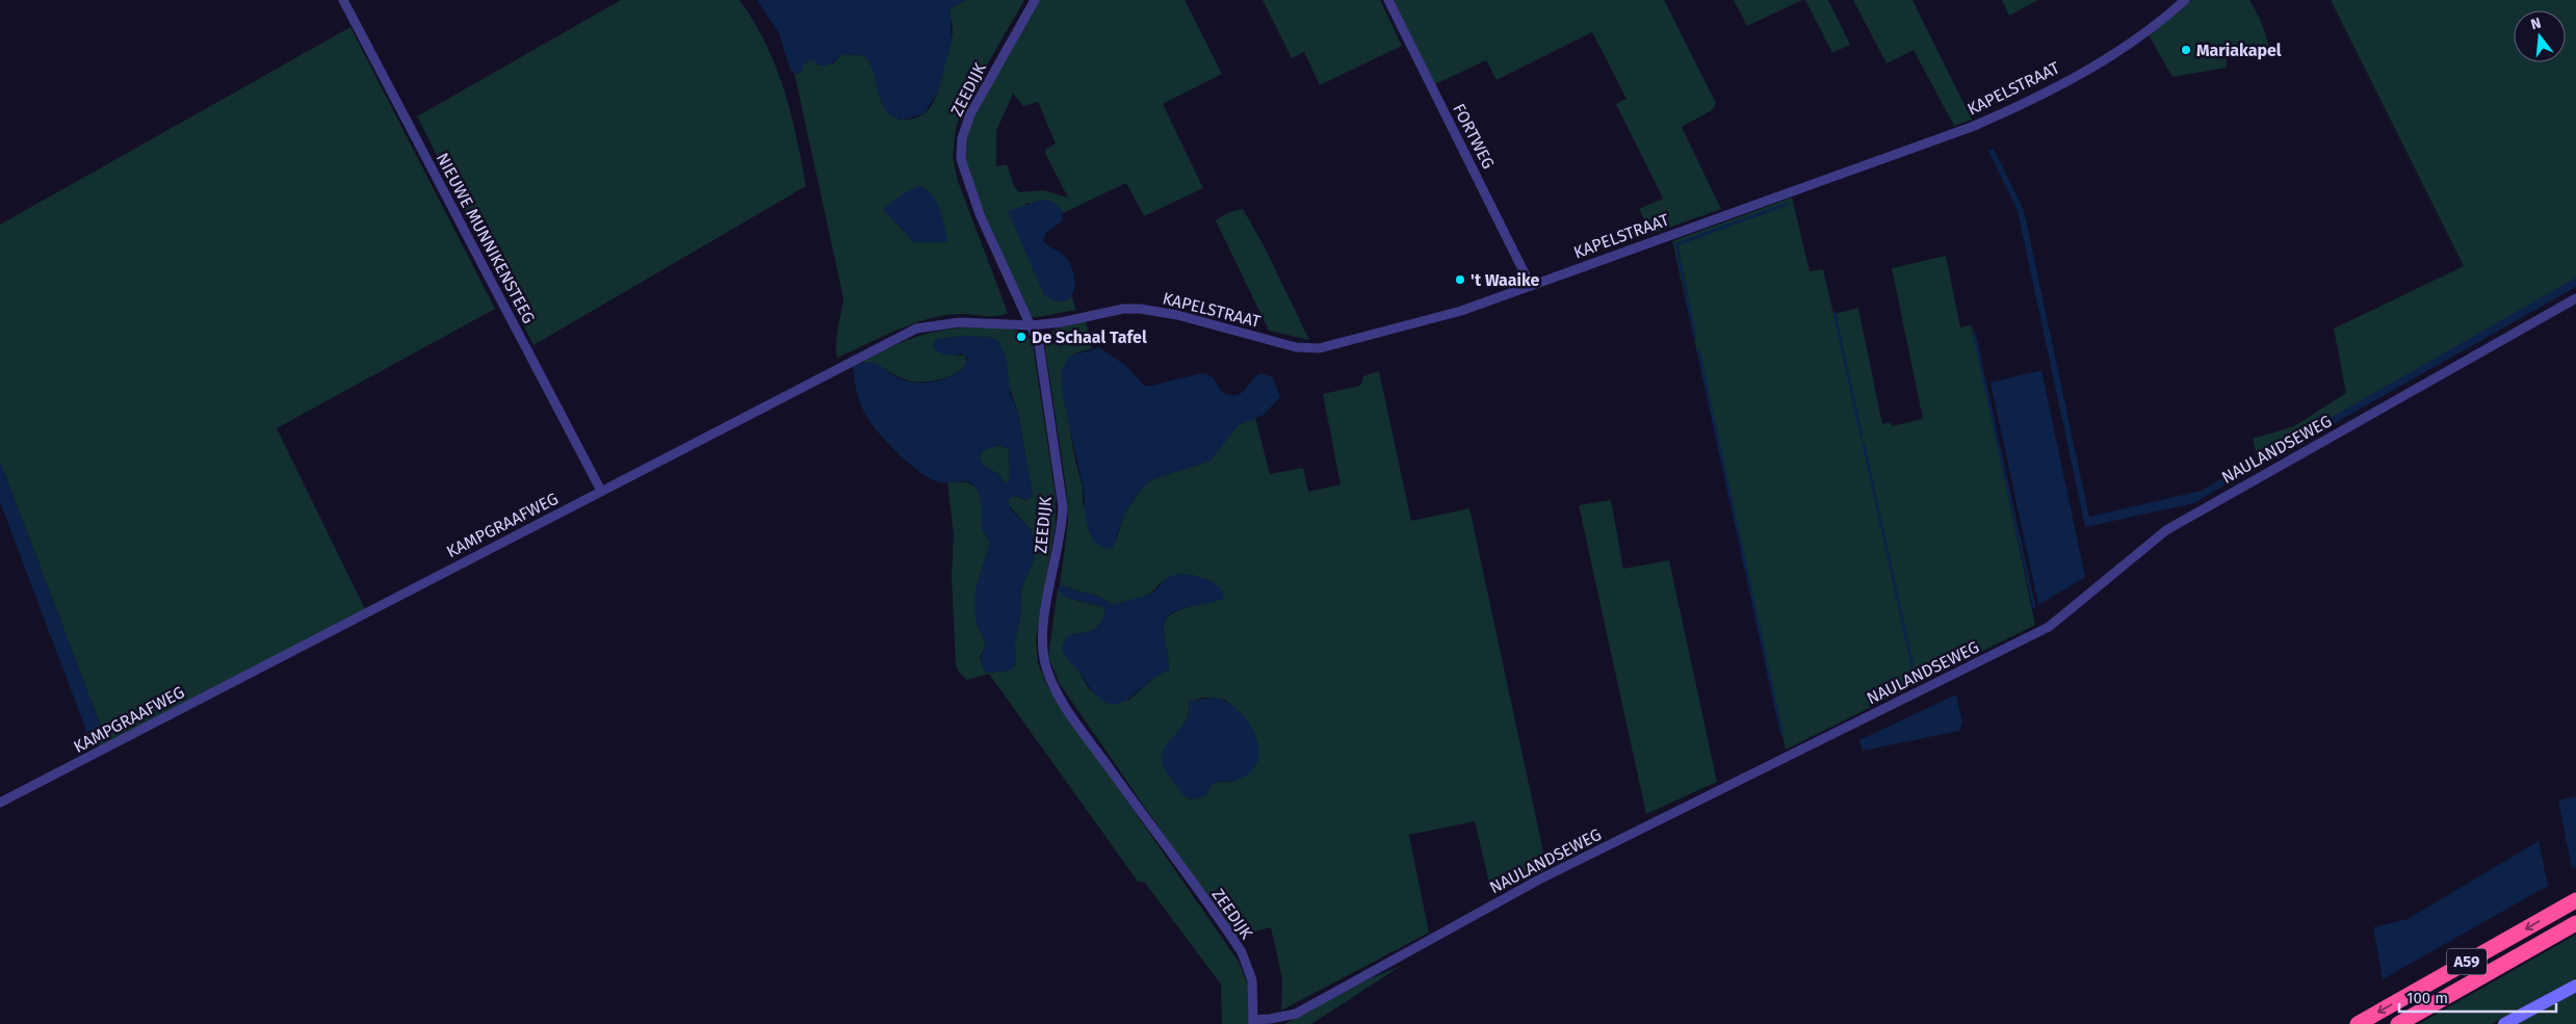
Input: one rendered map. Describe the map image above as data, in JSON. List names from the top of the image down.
{
  "streets": {
    "highway": ["A59"],
    "street": [
      "KAPELSTRAAT",
      "ZEEDIJK",
      "FORTWEG",
      "NIEUWE MUNNIKENSTEEG",
      "NAULANDSEWEG",
      "KAMPGRAAFWEG"
    ]
  },
  "crossings": [
    ["KAPELSTRAAT", "ZEEDIJK"],
    ["KAPELSTRAAT", "FORTWEG"],
    ["KAPELSTRAAT", "KAMPGRAAFWEG"],
    ["ZEEDIJK", "NAULANDSEWEG"],
    ["ZEEDIJK", "KAMPGRAAFWEG"],
    ["NIEUWE MUNNIKENSTEEG", "KAMPGRAAFWEG"]
  ],
  "places": ["Mariakapel", "'t Waaike", "De Schaal Tafel"],
  "scale_bar": "100 m",
  "north": "top"
}
